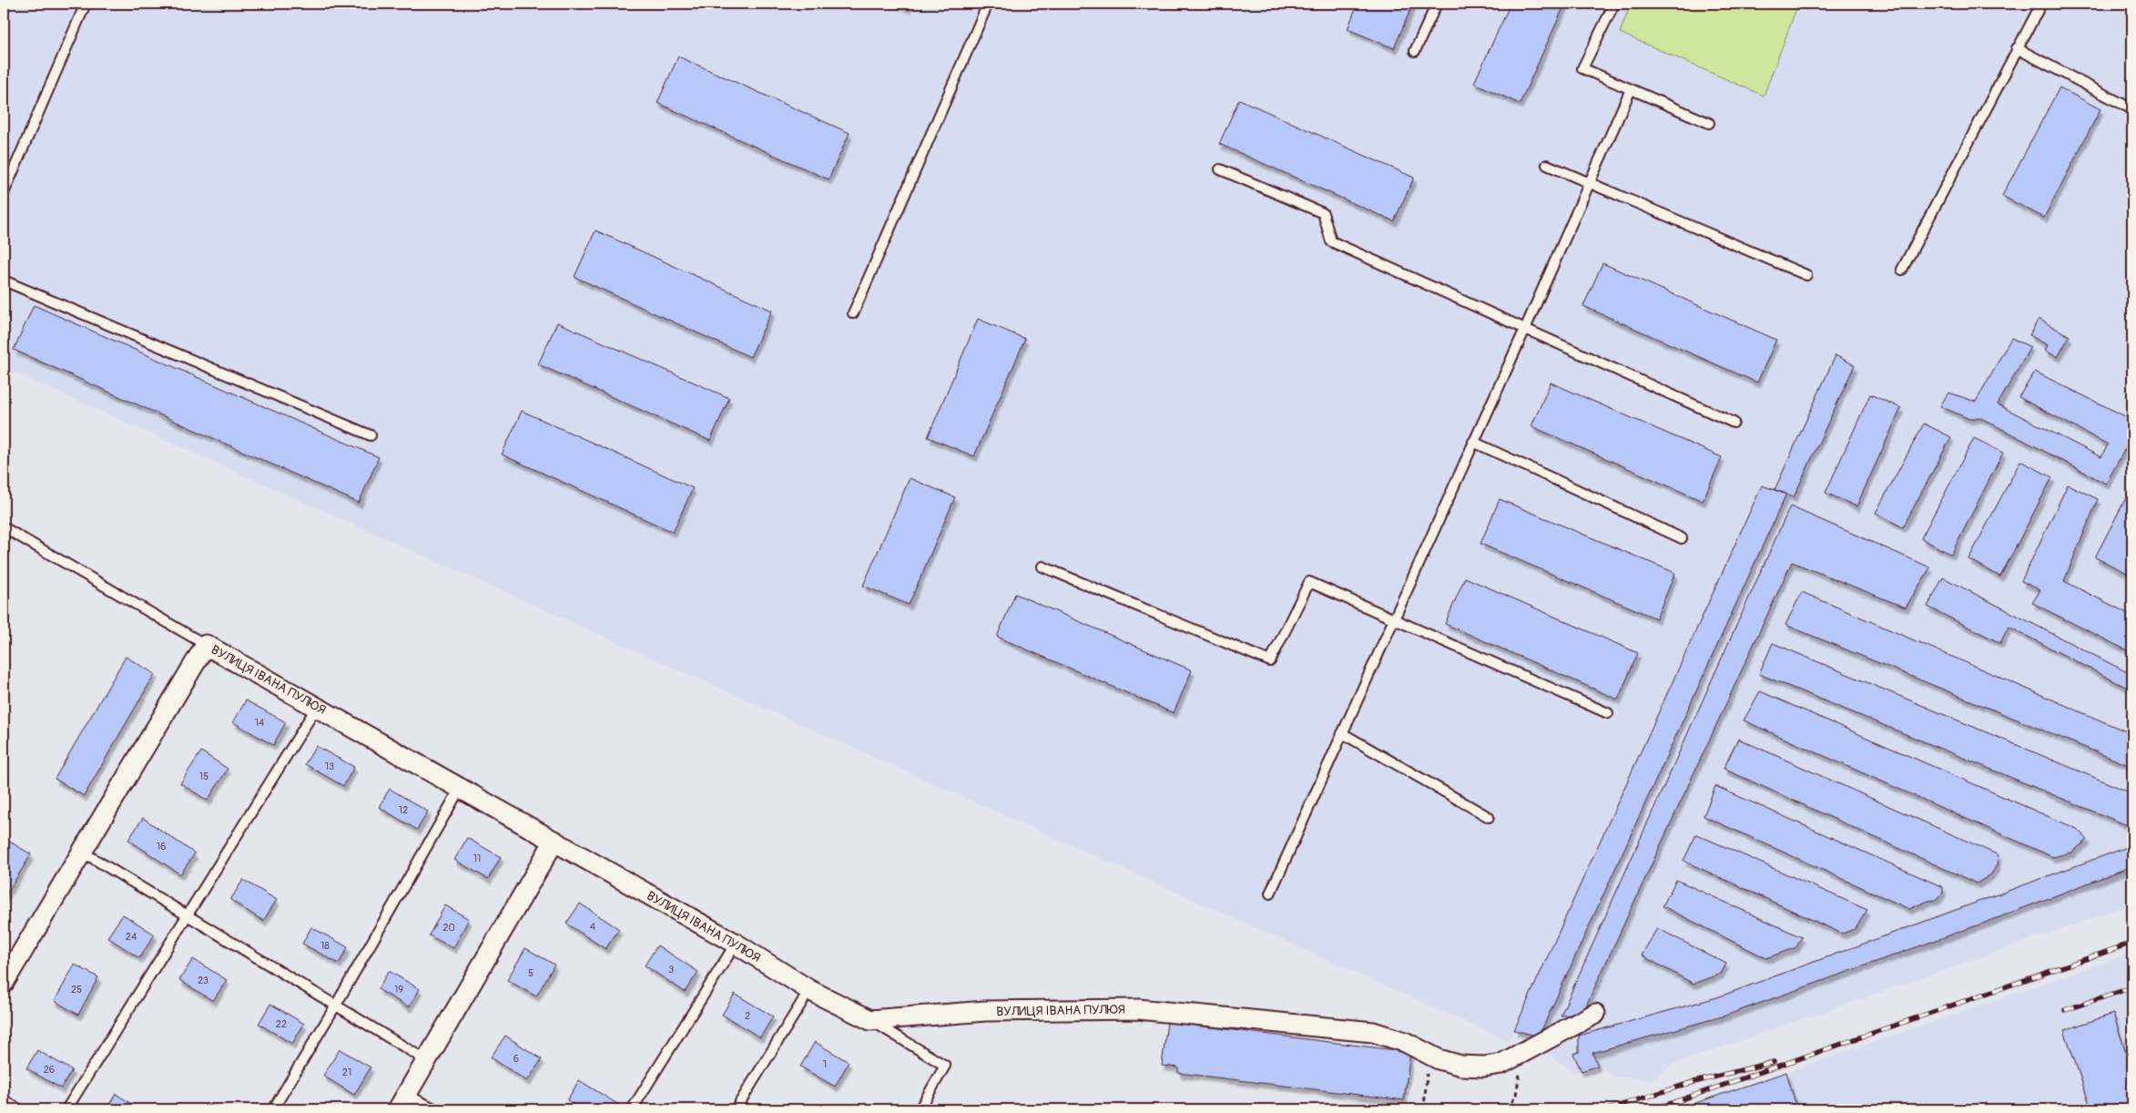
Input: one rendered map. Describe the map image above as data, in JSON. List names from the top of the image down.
{
  "streets": {
    "street": ["ВУЛИЦЯ ІВАНА ПУЛЮЯ"]
  },
  "house_numbers": [
    "14",
    "13",
    "15",
    "12",
    "16",
    "11",
    "4",
    "20",
    "24",
    "18",
    "3",
    "5",
    "23",
    "25",
    "19",
    "2",
    "22",
    "6",
    "1",
    "26",
    "21"
  ]
}
